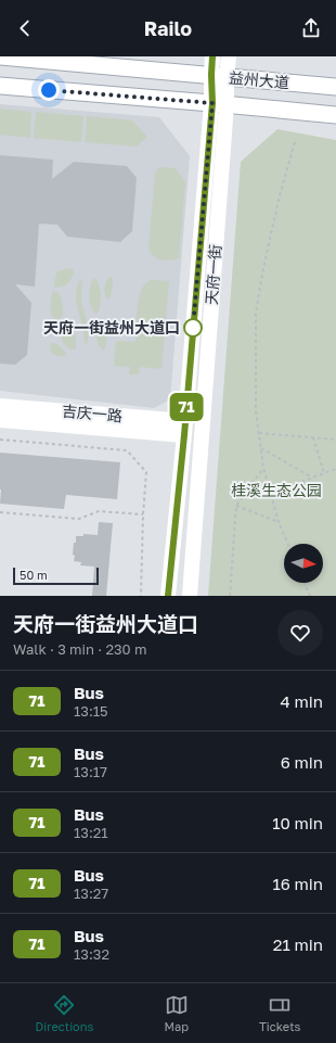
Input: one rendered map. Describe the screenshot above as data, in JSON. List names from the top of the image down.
{
  "streets": {
    "main road": ["益州大道", "天府一街", "吉庆一路"]
  },
  "crossings": [
    ["益州大道", "天府一街"],
    ["天府一街", "吉庆一路"]
  ],
  "parks": ["桂溪生态公园"],
  "places": ["天府一街益州大道口"],
  "lines": ["bus line 71"],
  "scale_bar": "50 m",
  "north": "right",
  "page": {
    "header": "Railo",
    "on_map": "71",
    "scale": "50 m",
    "heading": ["天府一街益州大道口", "Walk · 3 min · 230 m"],
    "list": [
      {
        "mark": "71",
        "name": "Bus",
        "note": "13:15",
        "value": "4 min"
      },
      {
        "mark": "71",
        "name": "Bus",
        "note": "13:17",
        "value": "6 min"
      },
      {
        "mark": "71",
        "name": "Bus",
        "note": "13:21",
        "value": "10 min"
      },
      {
        "mark": "71",
        "name": "Bus",
        "note": "13:27",
        "value": "16 min"
      },
      {
        "mark": "71",
        "name": "Bus",
        "note": "13:32",
        "value": "21 min"
      }
    ],
    "tabs": ["Directions", "Map", "Tickets"]
  }
}
